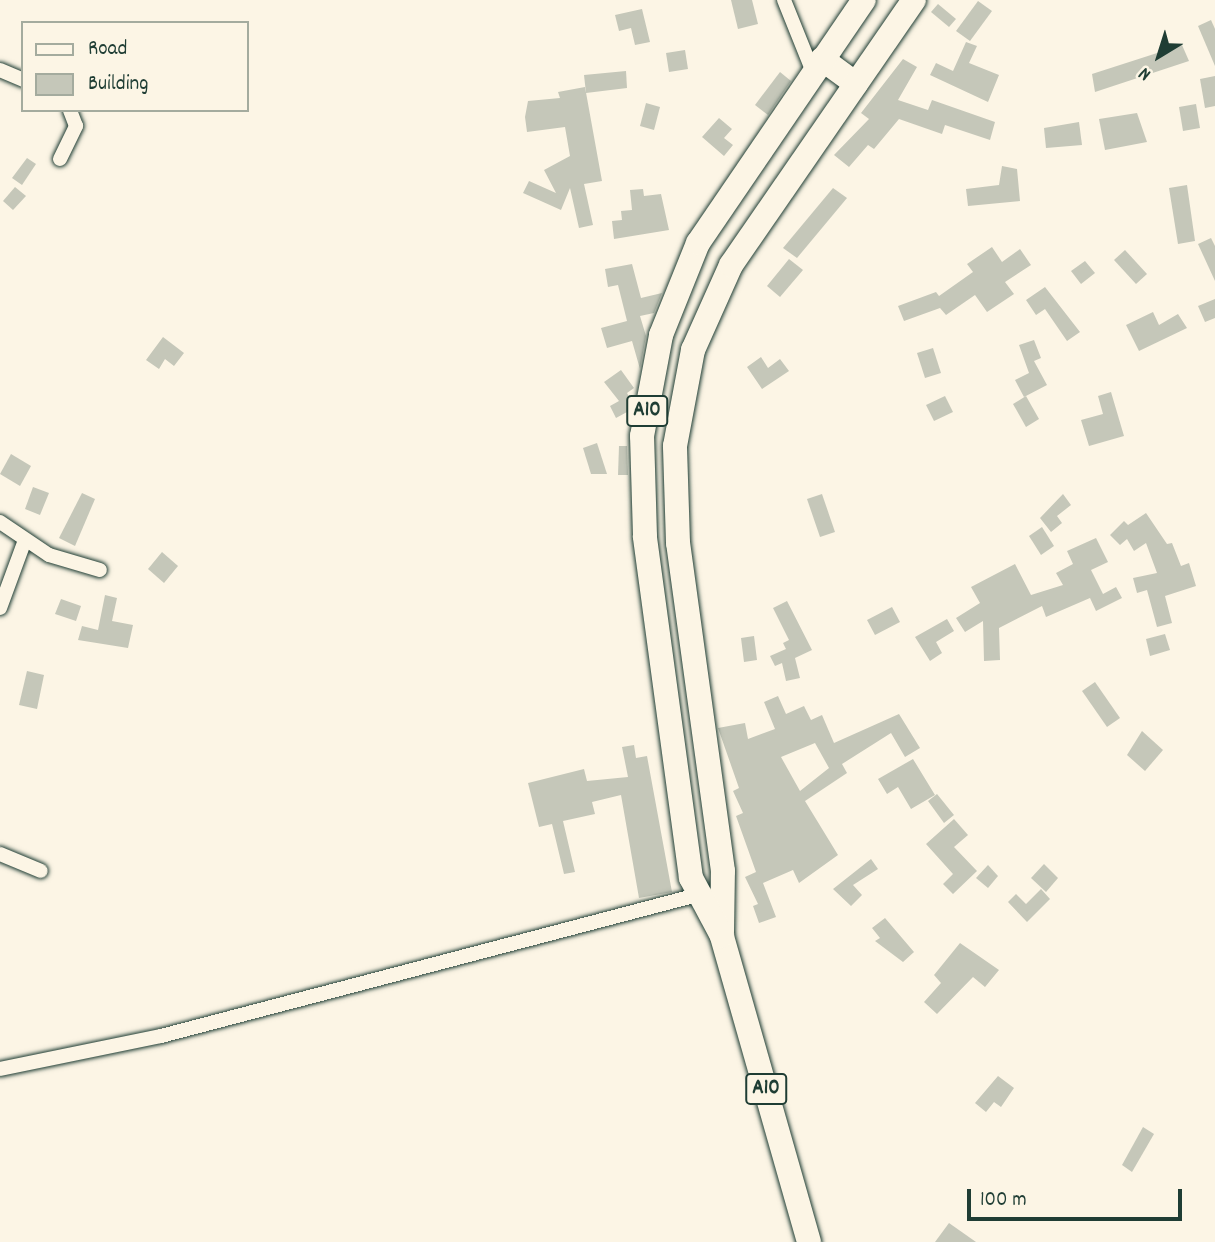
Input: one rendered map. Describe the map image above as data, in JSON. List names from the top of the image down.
{
  "streets": {
    "highway": ["A10"]
  },
  "legend": ["Road", "Building"],
  "scale_bar": "100 m",
  "north": "bottom left"
}
